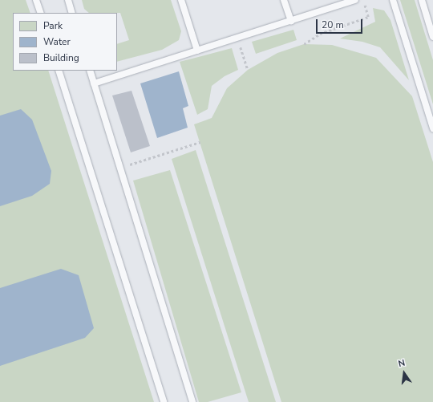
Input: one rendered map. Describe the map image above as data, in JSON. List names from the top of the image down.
{
  "legend": ["Park", "Water", "Building"],
  "scale_bar": "20 m",
  "north": "top"
}
